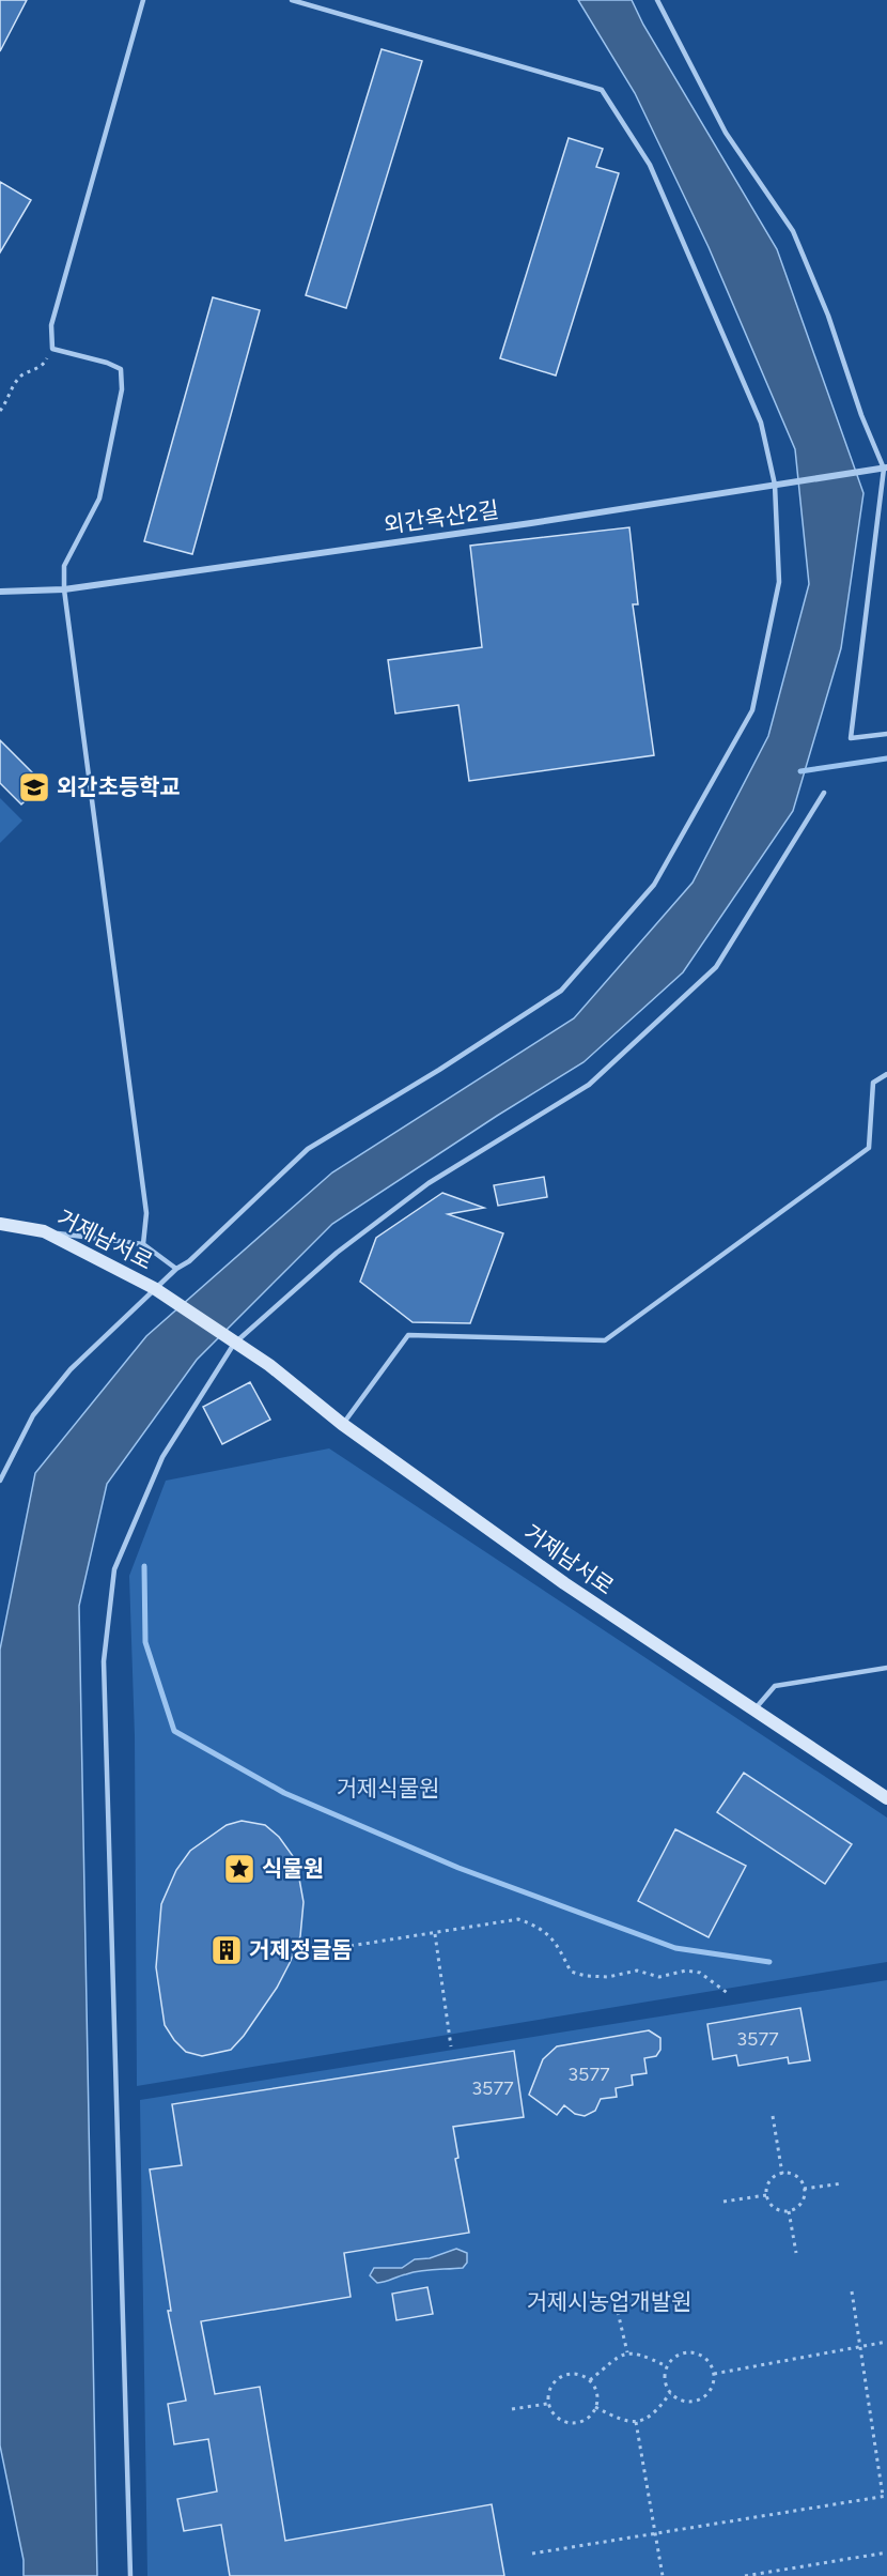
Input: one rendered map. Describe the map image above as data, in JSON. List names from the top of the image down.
{
  "streets": {
    "main road": ["거제남서로"],
    "street": ["외간옥산2길"]
  },
  "parks": ["거제식물원", "거제시농업개발원"],
  "places": {
    "school or university": ["외간초등학교"],
    "place": ["식물원"],
    "building": ["거제정글돔"]
  },
  "house_numbers": ["3577", "3577", "3577"]
}
